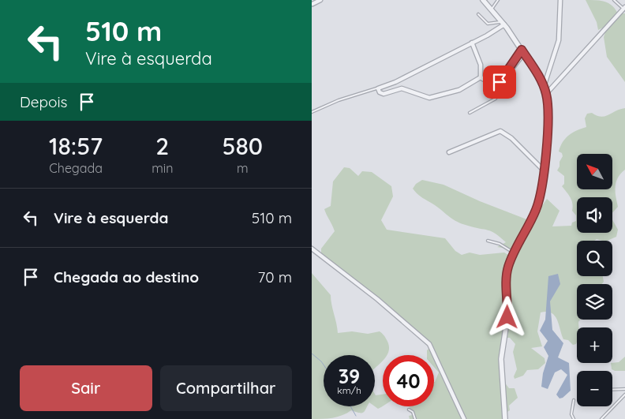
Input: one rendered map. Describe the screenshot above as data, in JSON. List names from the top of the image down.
{
  "north": "top left",
  "page": {
    "turn": ["510 m", "Vire à esquerda"],
    "then": "Depois",
    "eta": [
      "18:57",
      "Chegada",
      "2",
      "min",
      "580",
      "m"
    ],
    "map_buttons": ["+", "−"],
    "list": [
      {
        "name": "Vire à esquerda",
        "value": "510 m"
      },
      {
        "name": "Chegada ao destino",
        "value": "70 m"
      }
    ],
    "speed": "39 km/h",
    "limit": "40",
    "buttons": ["Sair", "Compartilhar"]
  }
}
